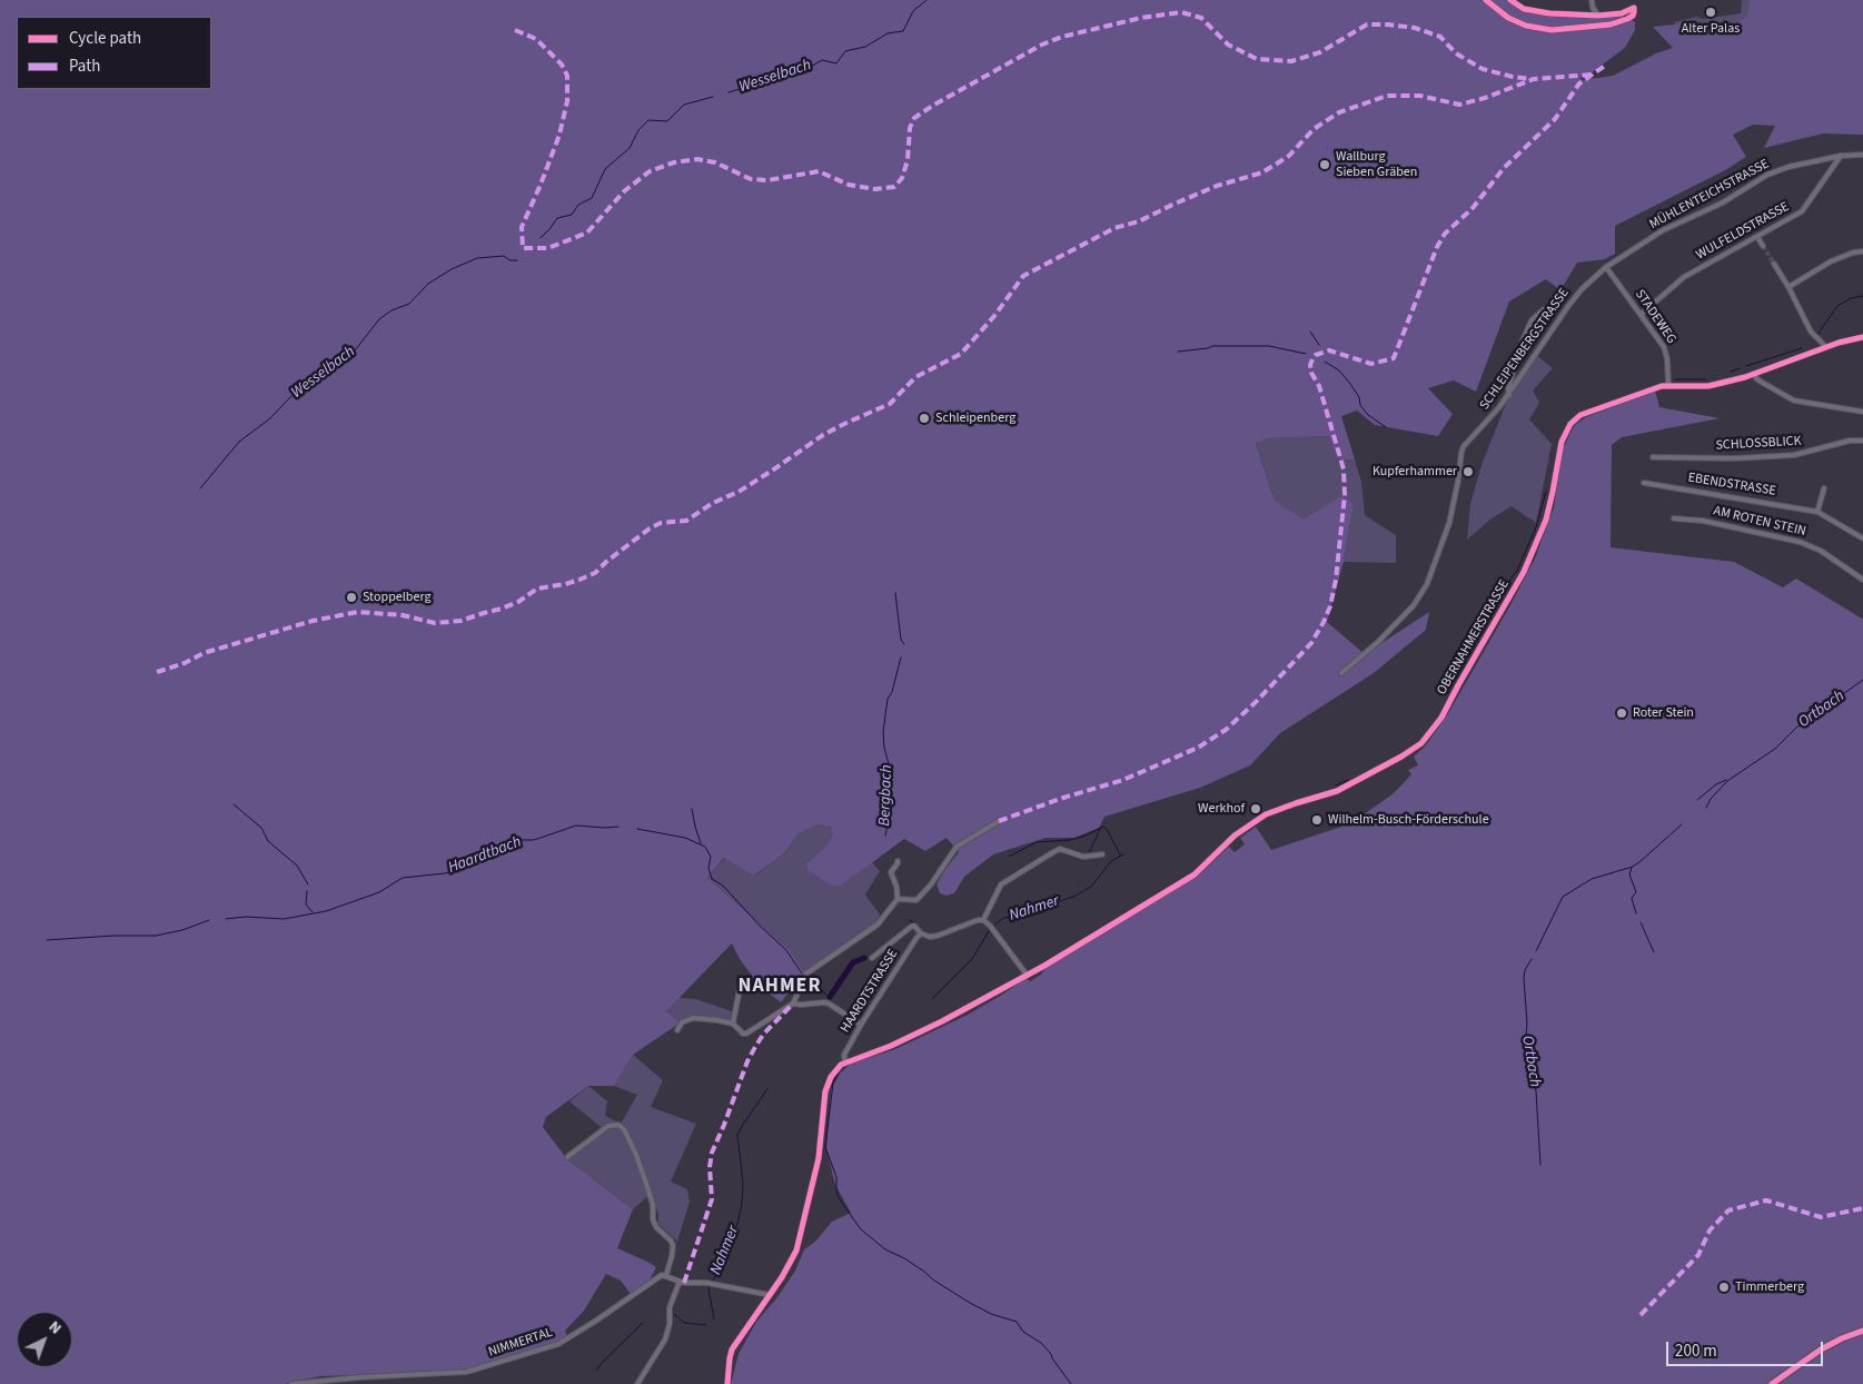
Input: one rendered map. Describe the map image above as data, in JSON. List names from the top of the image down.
{
  "streets": {
    "street": [
      "MÜHLENTEICHSTRASSE",
      "WULFELDSTRASSE",
      "STADEWEG",
      "SCHLEIPENBERGSTRASSE",
      "SCHLOSSBLICK",
      "EBENDSTRASSE",
      "AM ROTEN STEIN",
      "OBERNAHMERSTRASSE",
      "HAARDTSTRASSE",
      "NIMMERTAL"
    ]
  },
  "crossings": [
    ["MÜHLENTEICHSTRASSE", "WULFELDSTRASSE"],
    ["MÜHLENTEICHSTRASSE", "STADEWEG"],
    ["MÜHLENTEICHSTRASSE", "SCHLEIPENBERGSTRASSE"],
    ["WULFELDSTRASSE", "STADEWEG"],
    ["STADEWEG", "SCHLEIPENBERGSTRASSE"],
    ["STADEWEG", "OBERNAHMERSTRASSE"],
    ["OBERNAHMERSTRASSE", "HAARDTSTRASSE"]
  ],
  "districts": ["NAHMER"],
  "water": [
    "Wesselbach",
    "Ortbach",
    "Bergbach",
    "Haardtbach",
    "Nahmer"
  ],
  "places": [
    "Alter Palas",
    "Wallburg Sieben Gräben",
    "Schleipenberg",
    "Kupferhammer",
    "Stoppelberg",
    "Roter Stein",
    "Werkhof",
    "Wilhelm-Busch-Förderschule",
    "Timmerberg"
  ],
  "legend": ["Cycle path", "Path"],
  "scale_bar": "200 m",
  "north": "top right"
}
